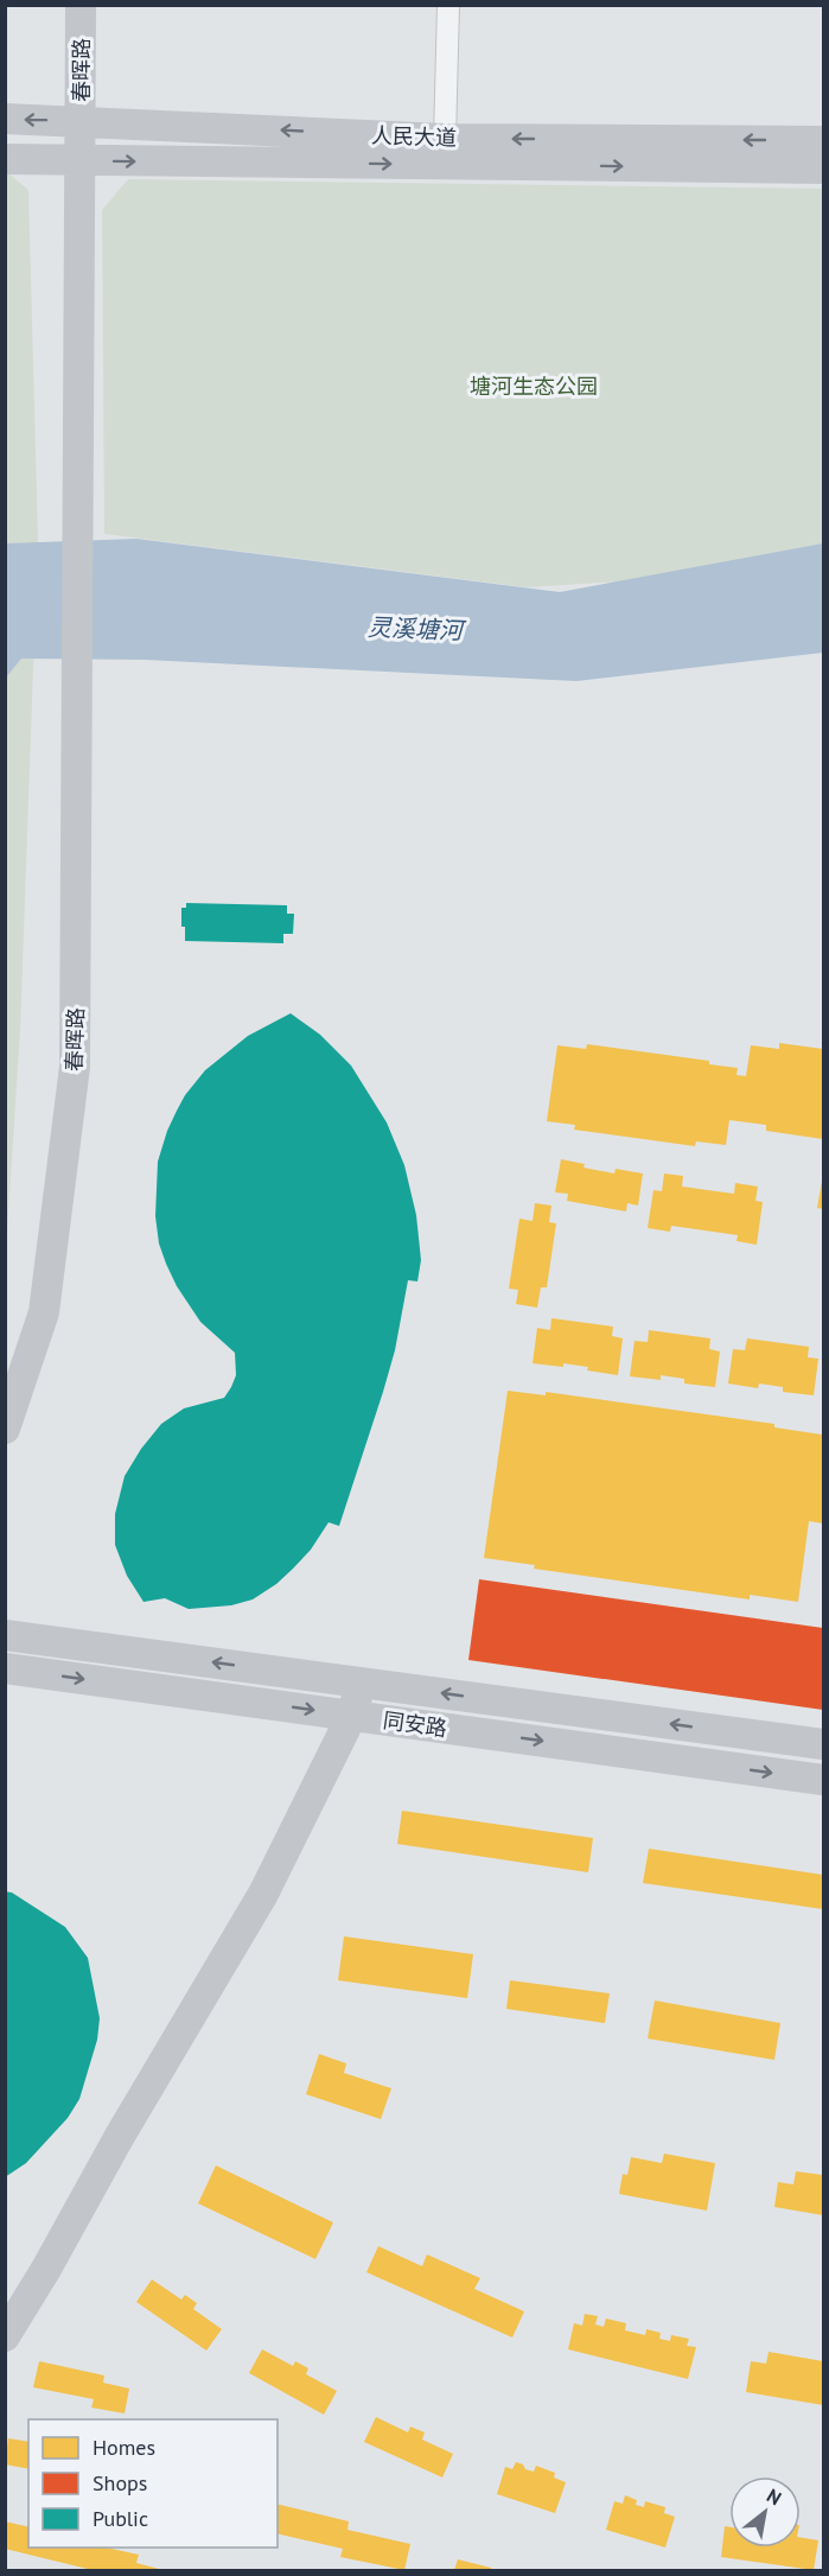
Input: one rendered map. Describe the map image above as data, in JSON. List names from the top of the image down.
{
  "streets": {
    "street": ["春晖路", "人民大道", "同安路"]
  },
  "crossings": [
    ["春晖路", "人民大道"]
  ],
  "water": ["灵溪塘河"],
  "parks": ["塘河生态公园"],
  "legend": ["Homes", "Shops", "Public"],
  "north": "top right"
}
